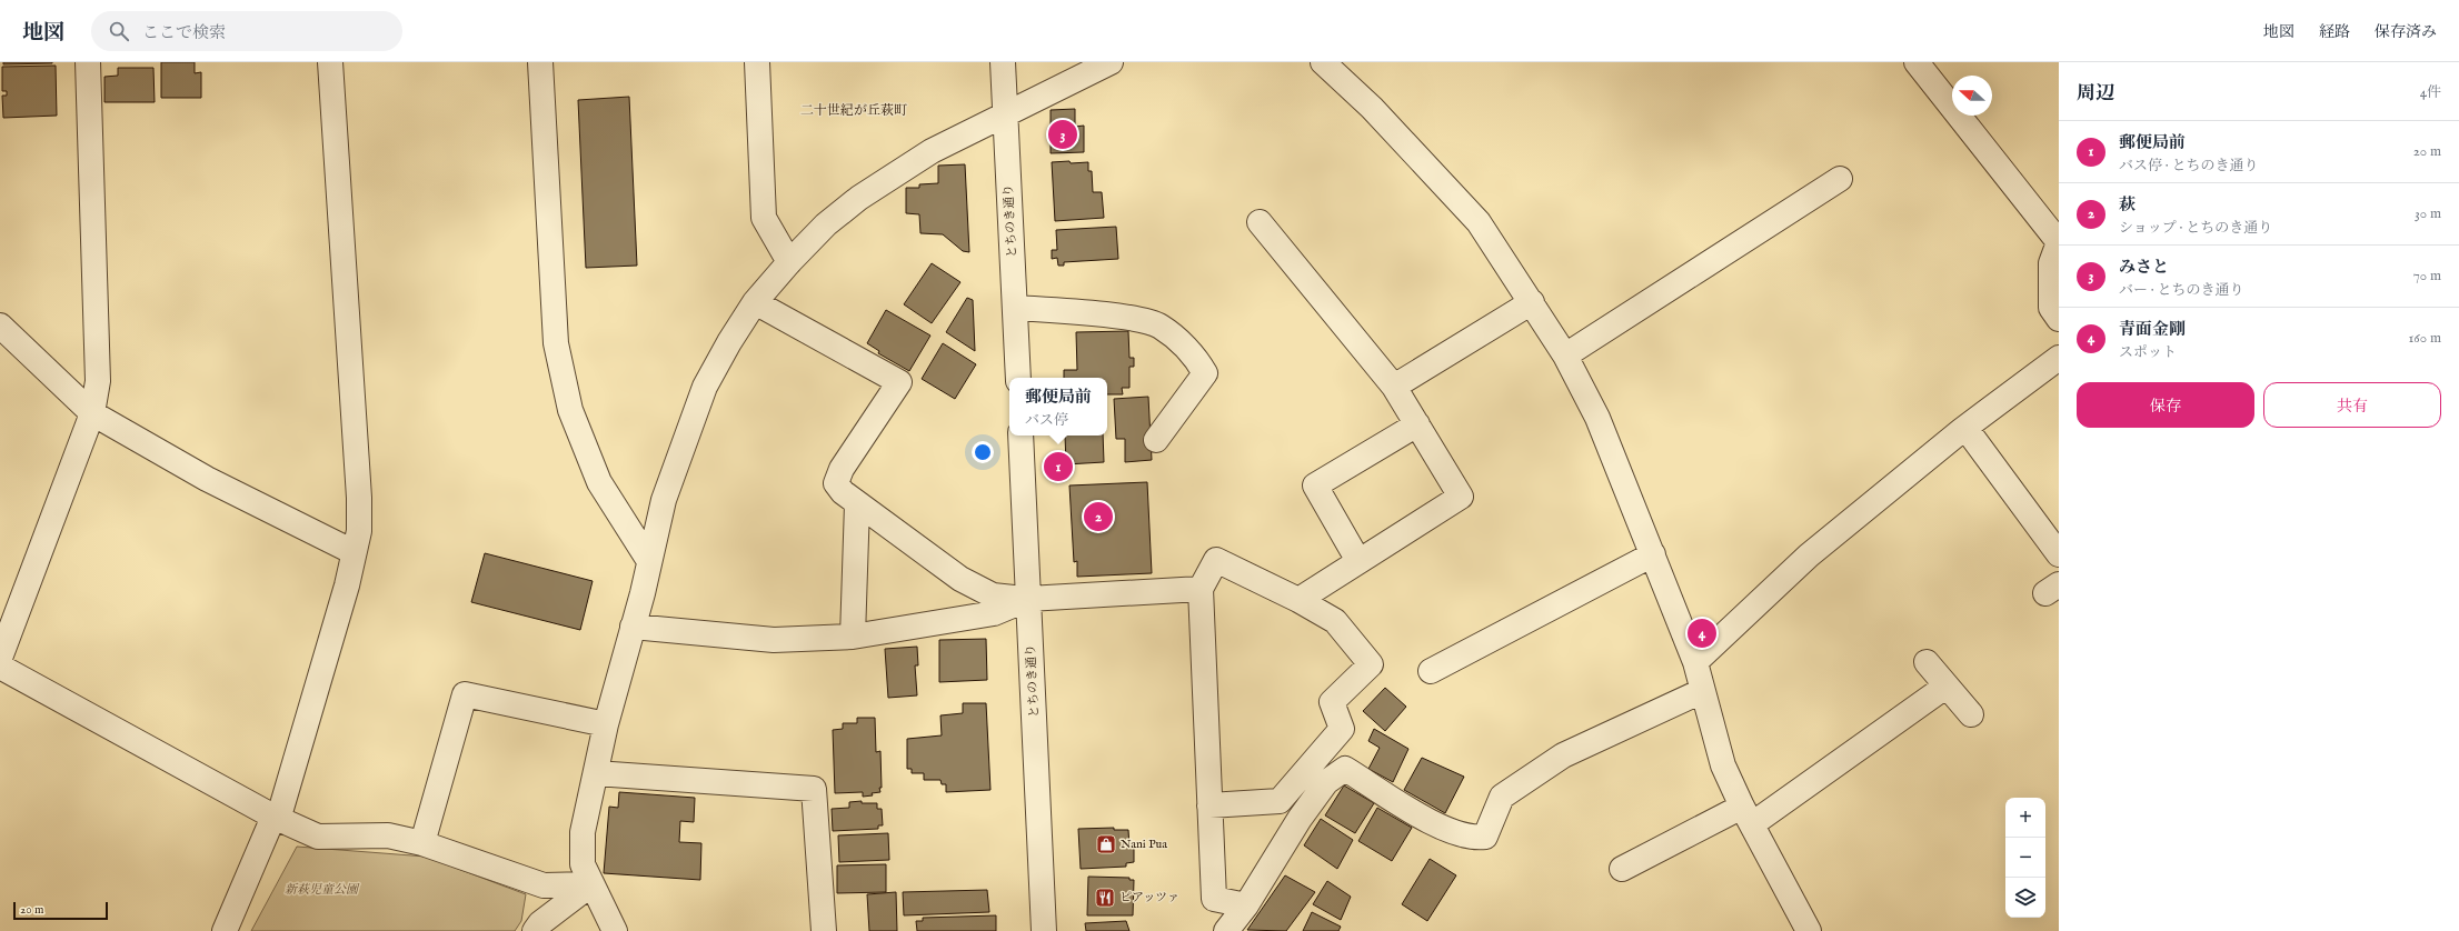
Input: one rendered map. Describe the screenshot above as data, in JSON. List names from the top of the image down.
{
  "streets": {
    "street": ["とちのき通り"]
  },
  "districts": ["二十世紀が丘萩町"],
  "parks": ["新萩児童公園"],
  "places": {
    "shop": ["Nani Pua"],
    "restaurant": ["ピアッツァ"]
  },
  "scale_bar": "20 m",
  "north": "left",
  "page": {
    "header": "地図",
    "search": "ここで検索",
    "nav": ["地図", "経路", "保存済み"],
    "heading": ["周辺", "4件"],
    "pins": [
      "3",
      "1",
      "2",
      "4"
    ],
    "list": [
      {
        "mark": "1",
        "name": "郵便局前",
        "note": "バス停 · とちのき通り",
        "value": "20 m"
      },
      {
        "mark": "2",
        "name": "萩",
        "note": "ショップ · とちのき通り",
        "value": "30 m"
      },
      {
        "mark": "3",
        "name": "みさと",
        "note": "バー · とちのき通り",
        "value": "70 m"
      },
      {
        "mark": "4",
        "name": "青面金剛",
        "note": "スポット",
        "value": "160 m"
      }
    ],
    "buttons": ["保存", "共有"],
    "popup": ["郵便局前", "バス停"],
    "map_buttons": ["+", "−"],
    "scale": "20 m"
  }
}
